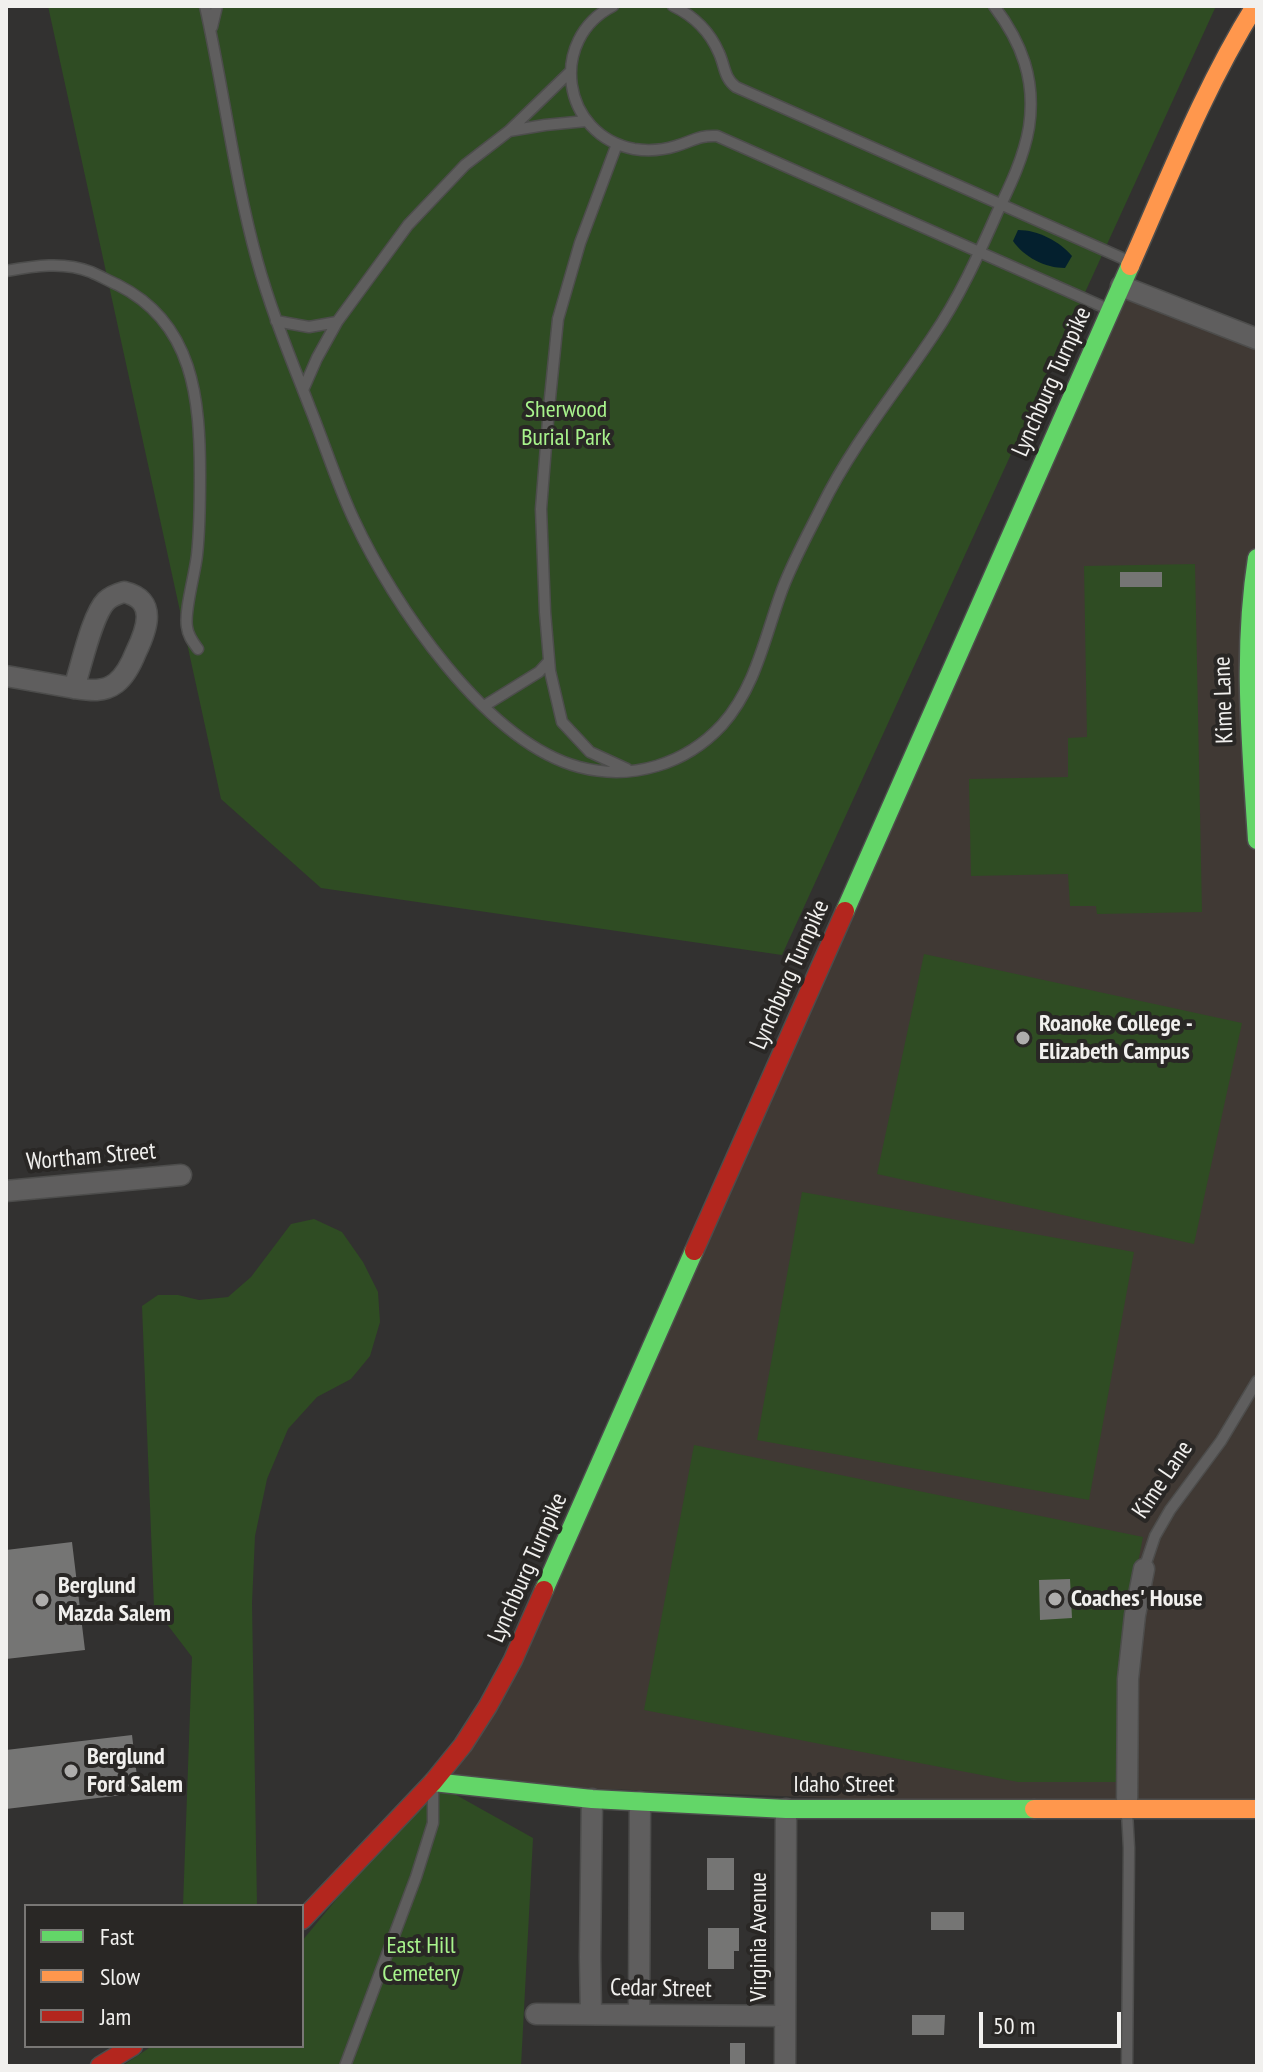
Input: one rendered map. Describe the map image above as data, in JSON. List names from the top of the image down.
{
  "streets": {
    "street": [
      "Lynchburg Turnpike",
      "Kime Lane",
      "Wortham Street",
      "Idaho Street",
      "Virginia Avenue",
      "Cedar Street"
    ]
  },
  "crossings": [
    ["Lynchburg Turnpike", "Idaho Street"],
    ["Kime Lane", "Idaho Street"],
    ["Idaho Street", "Virginia Avenue"],
    ["Virginia Avenue", "Cedar Street"]
  ],
  "parks": ["Sherwood Burial Park", "East Hill Cemetery"],
  "places": [
    "Roanoke College - Elizabeth Campus",
    "Coaches' House",
    "Berglund Mazda Salem",
    "Berglund Ford Salem"
  ],
  "legend": ["Fast", "Slow", "Jam"],
  "scale_bar": "50 m"
}
